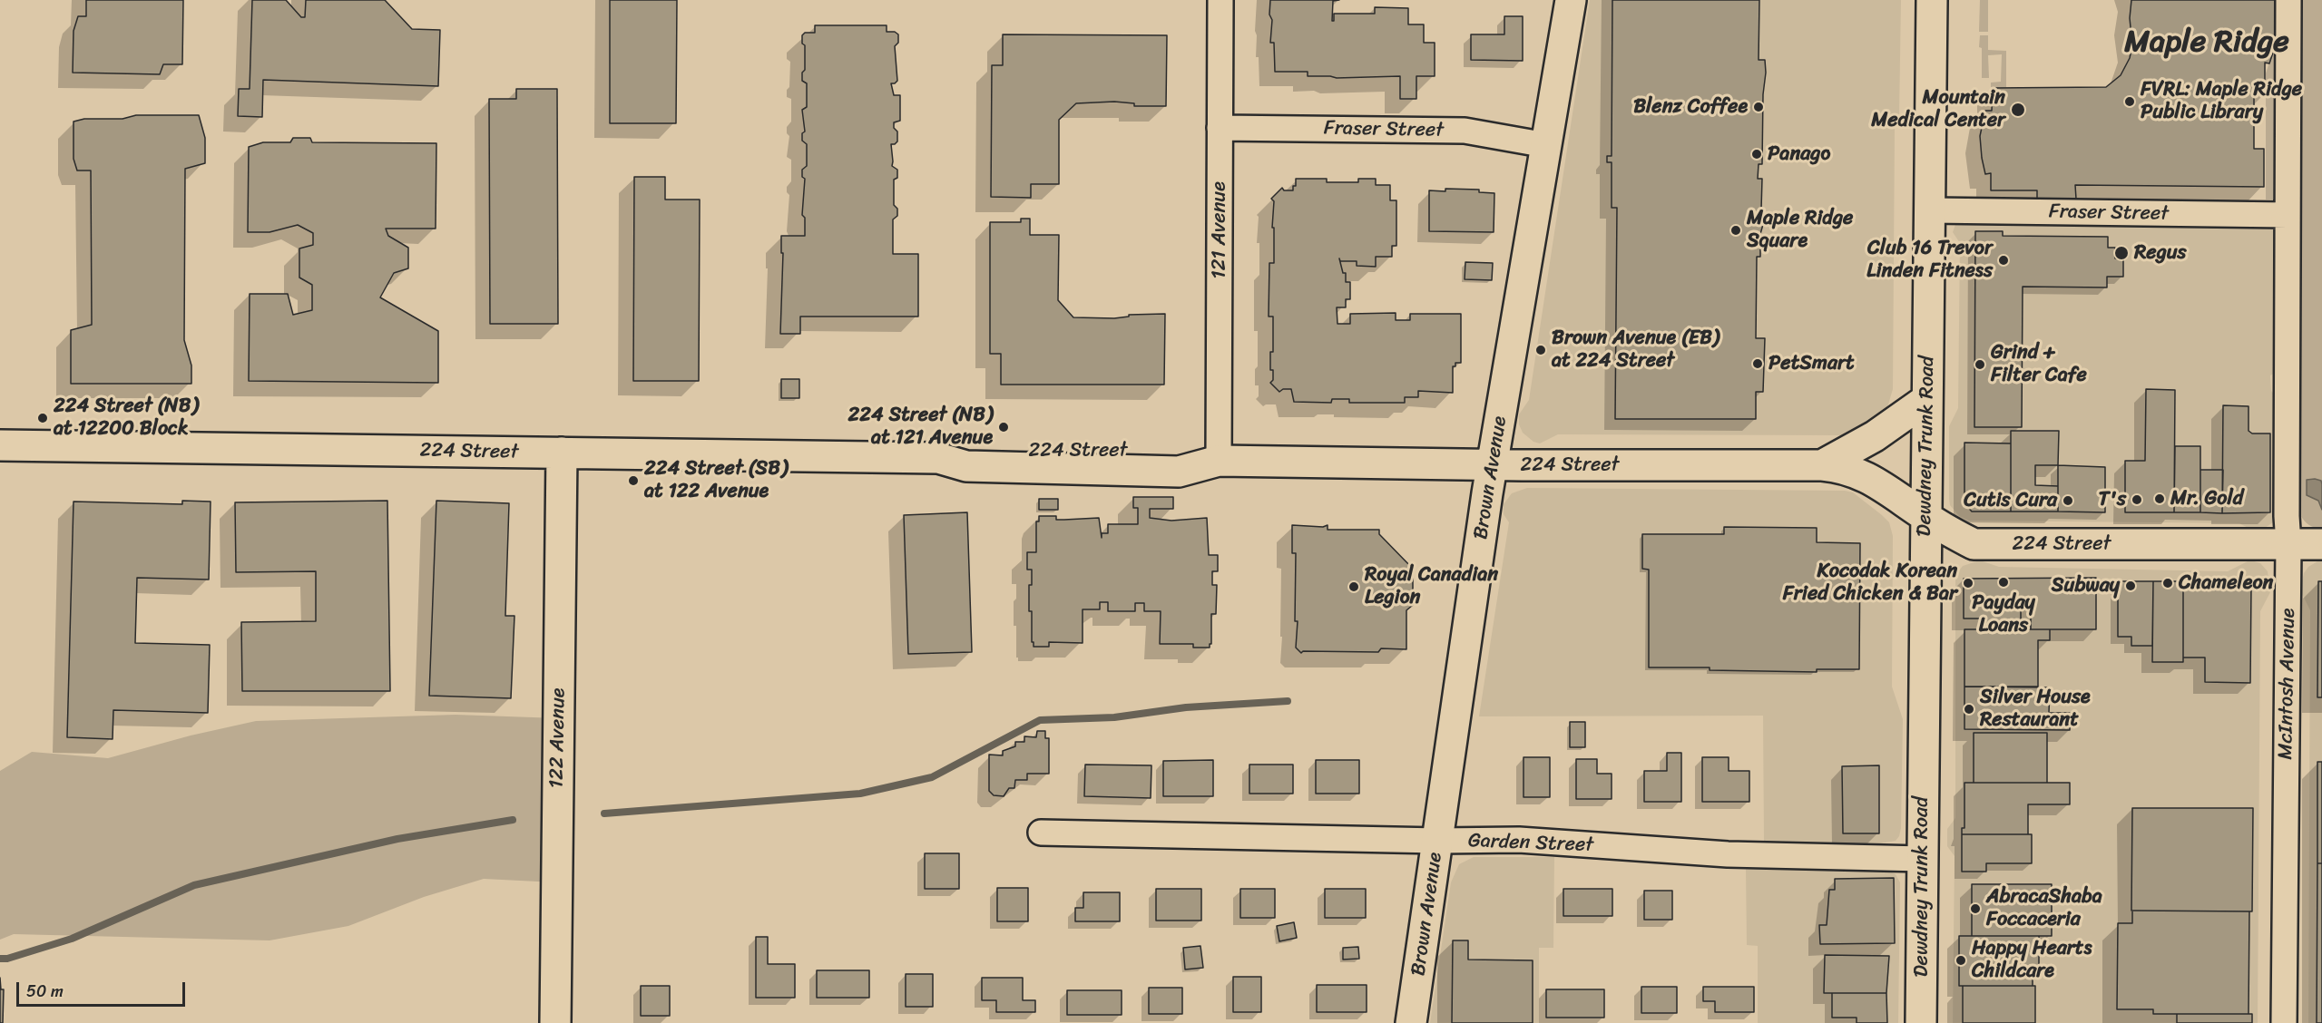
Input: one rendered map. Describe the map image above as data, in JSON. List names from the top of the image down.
{
  "streets": {
    "street": [
      "Fraser Street",
      "121 Avenue",
      "Dewdney Trunk Road",
      "224 Street",
      "Brown Avenue",
      "McIntosh Avenue",
      "122 Avenue",
      "Garden Street"
    ]
  },
  "crossings": [
    ["Fraser Street", "121 Avenue"],
    ["Fraser Street", "Dewdney Trunk Road"],
    ["Fraser Street", "Brown Avenue"],
    ["Fraser Street", "McIntosh Avenue"],
    ["121 Avenue", "224 Street"],
    ["Dewdney Trunk Road", "224 Street"],
    ["Dewdney Trunk Road", "Garden Street"],
    ["224 Street", "Brown Avenue"],
    ["224 Street", "McIntosh Avenue"],
    ["224 Street", "122 Avenue"],
    ["Brown Avenue", "Garden Street"]
  ],
  "districts": ["Maple Ridge"],
  "places": [
    "FVRL: Maple Ridge Public Library",
    "Blenz Coffee",
    "Mountain Medical Center",
    "Panago",
    "Maple Ridge Square",
    "Regus",
    "Club 16 Trevor Linden Fitness",
    "Brown Avenue (EB) at 224 Street",
    "PetSmart",
    "Grind + Filter Cafe",
    "224 Street (NB) at 12200 Block",
    "224 Street (NB) at 121 Avenue",
    "224 Street (SB) at 122 Avenue",
    "Mr. Gold",
    "T's",
    "Cutis Cura",
    "Payday Loans",
    "Kocodak Korean Fried Chicken & Bar",
    "Chameleon",
    "Subway",
    "Royal Canadian Legion",
    "Silver House Restaurant",
    "AbracaShaba Foccaceria",
    "Happy Hearts Childcare"
  ],
  "scale_bar": "50 m"
}
